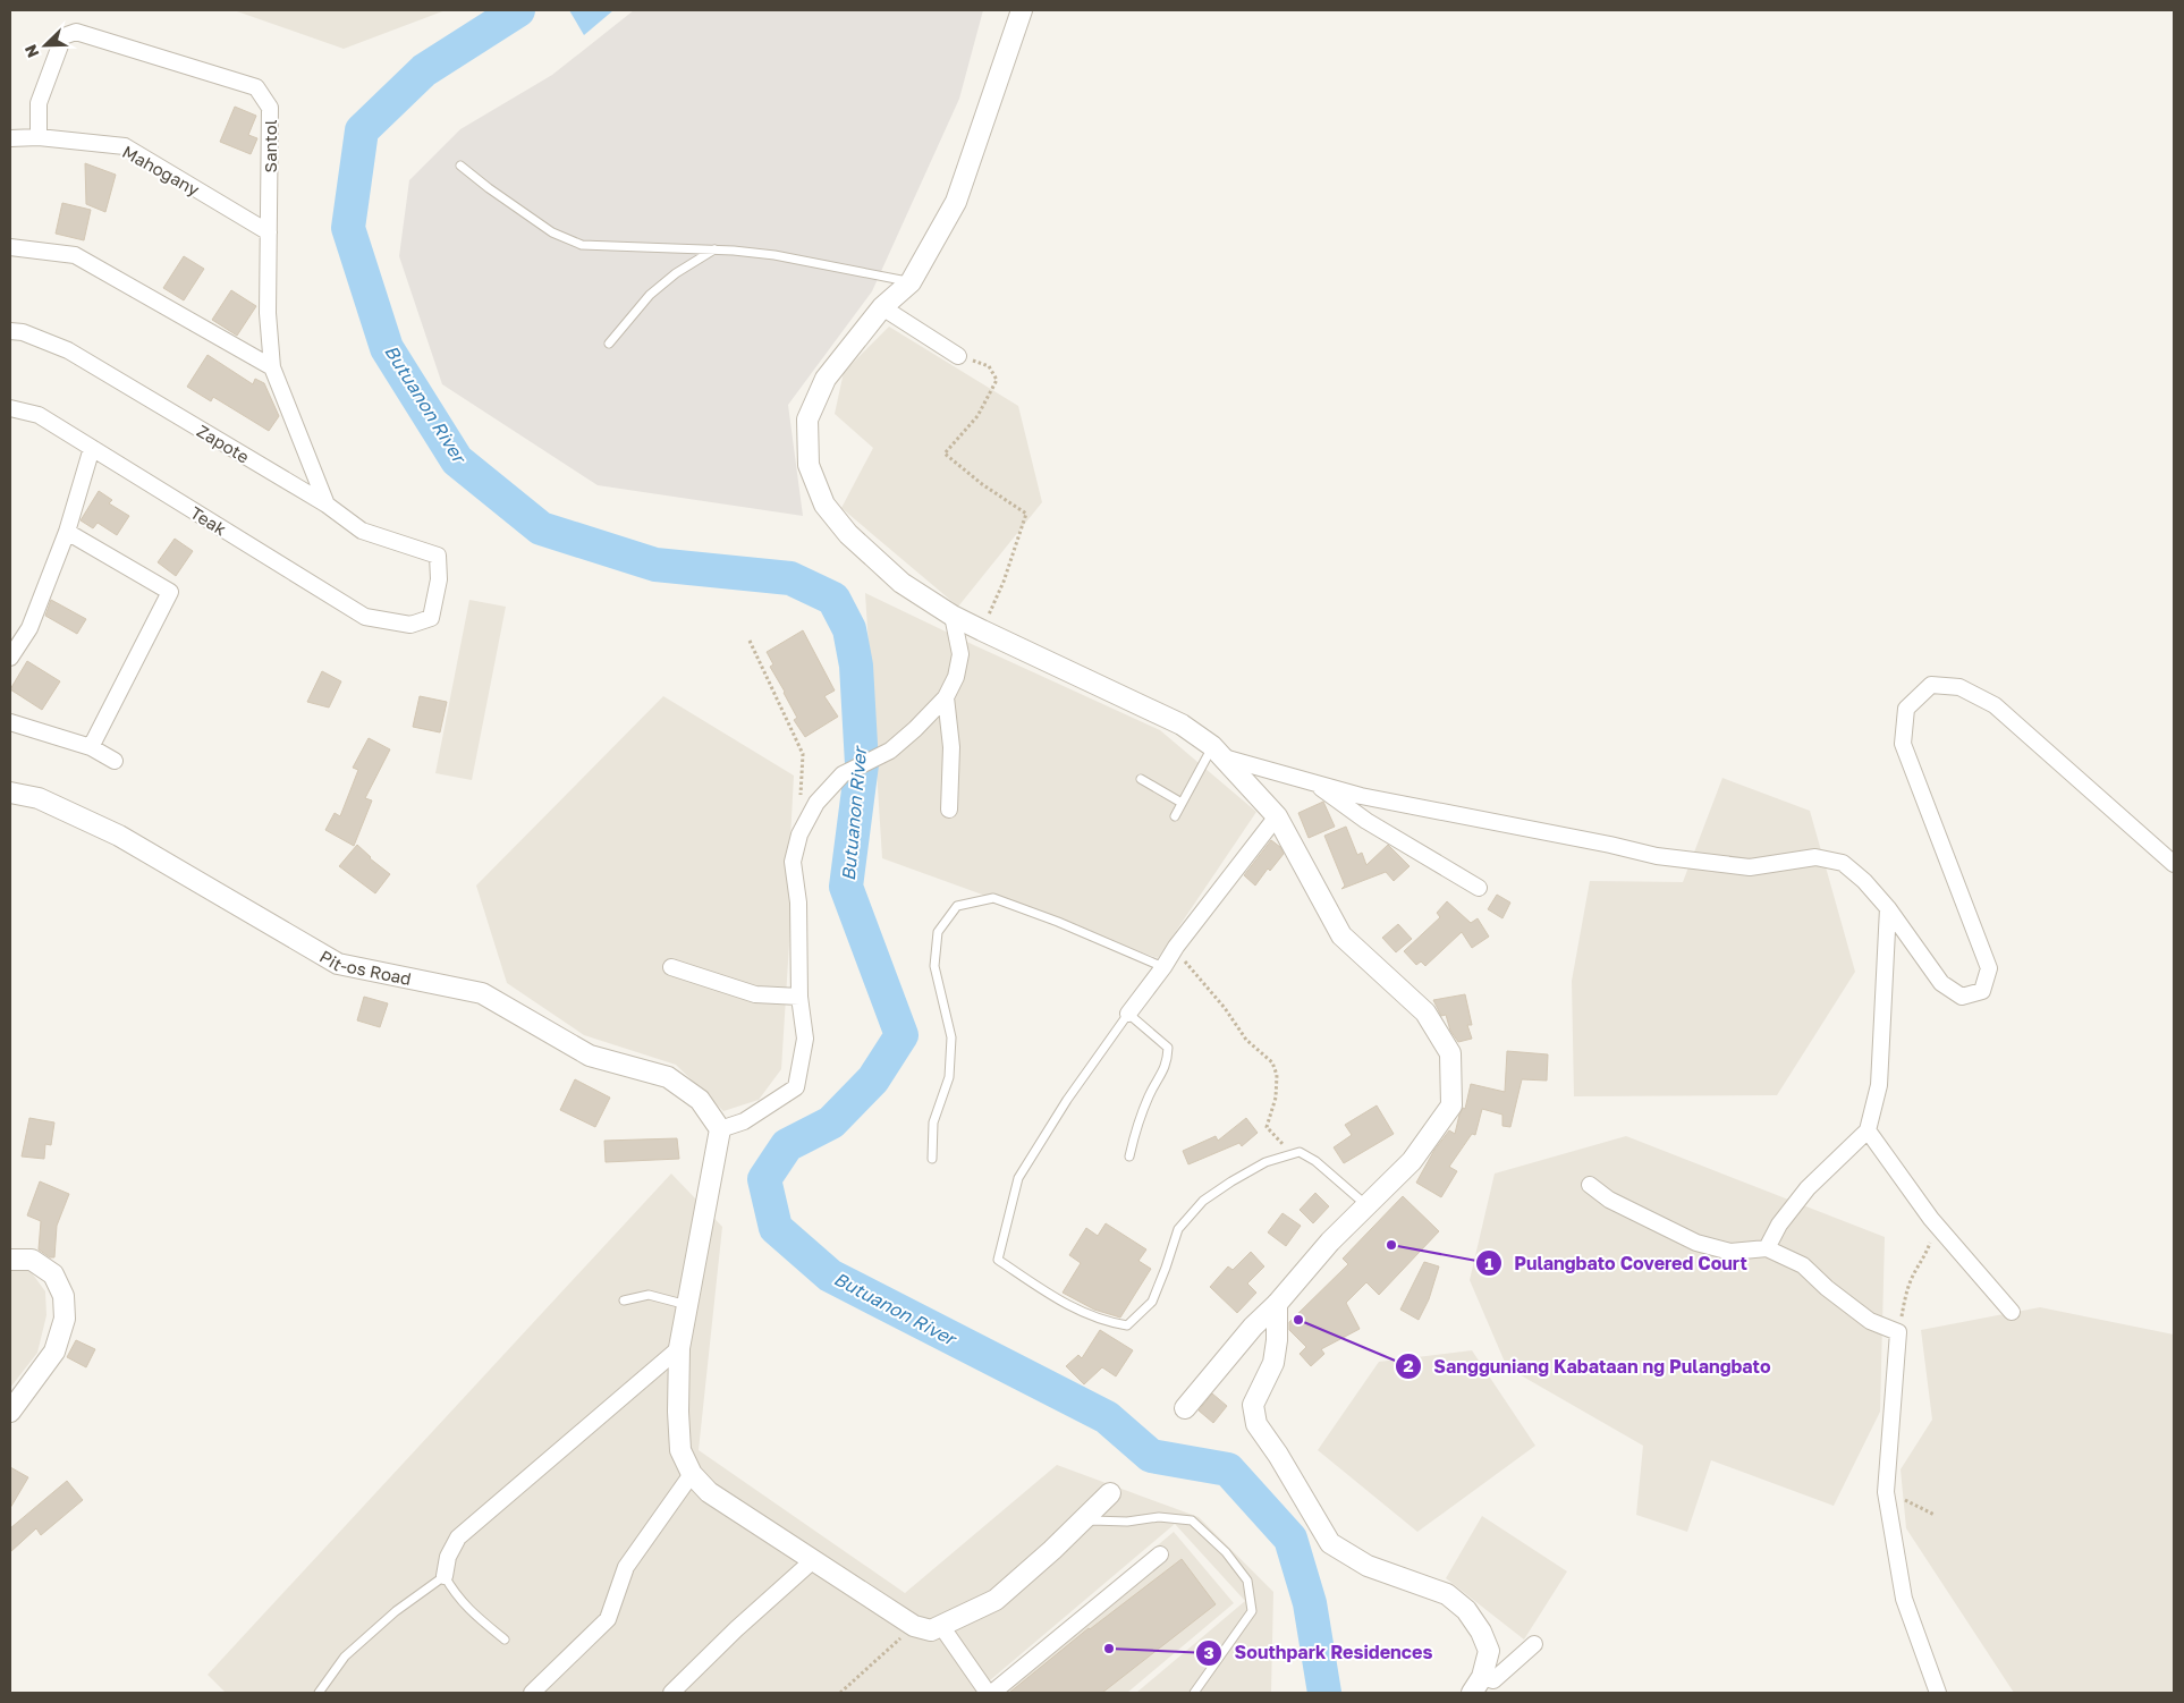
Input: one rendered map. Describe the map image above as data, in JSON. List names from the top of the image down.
{
  "streets": {
    "street": [
      "Santol",
      "Mahogany",
      "Zapote",
      "Teak",
      "Pit-os Road"
    ]
  },
  "crossings": [
    ["Santol", "Mahogany"],
    ["Santol", "Zapote"],
    ["Zapote", "Teak"]
  ],
  "water": ["Butuanon River"],
  "places": ["Pulangbato Covered Court", "Sangguniang Kabataan ng Pulangbato", "Southpark Residences"],
  "north": "bottom left"
}
